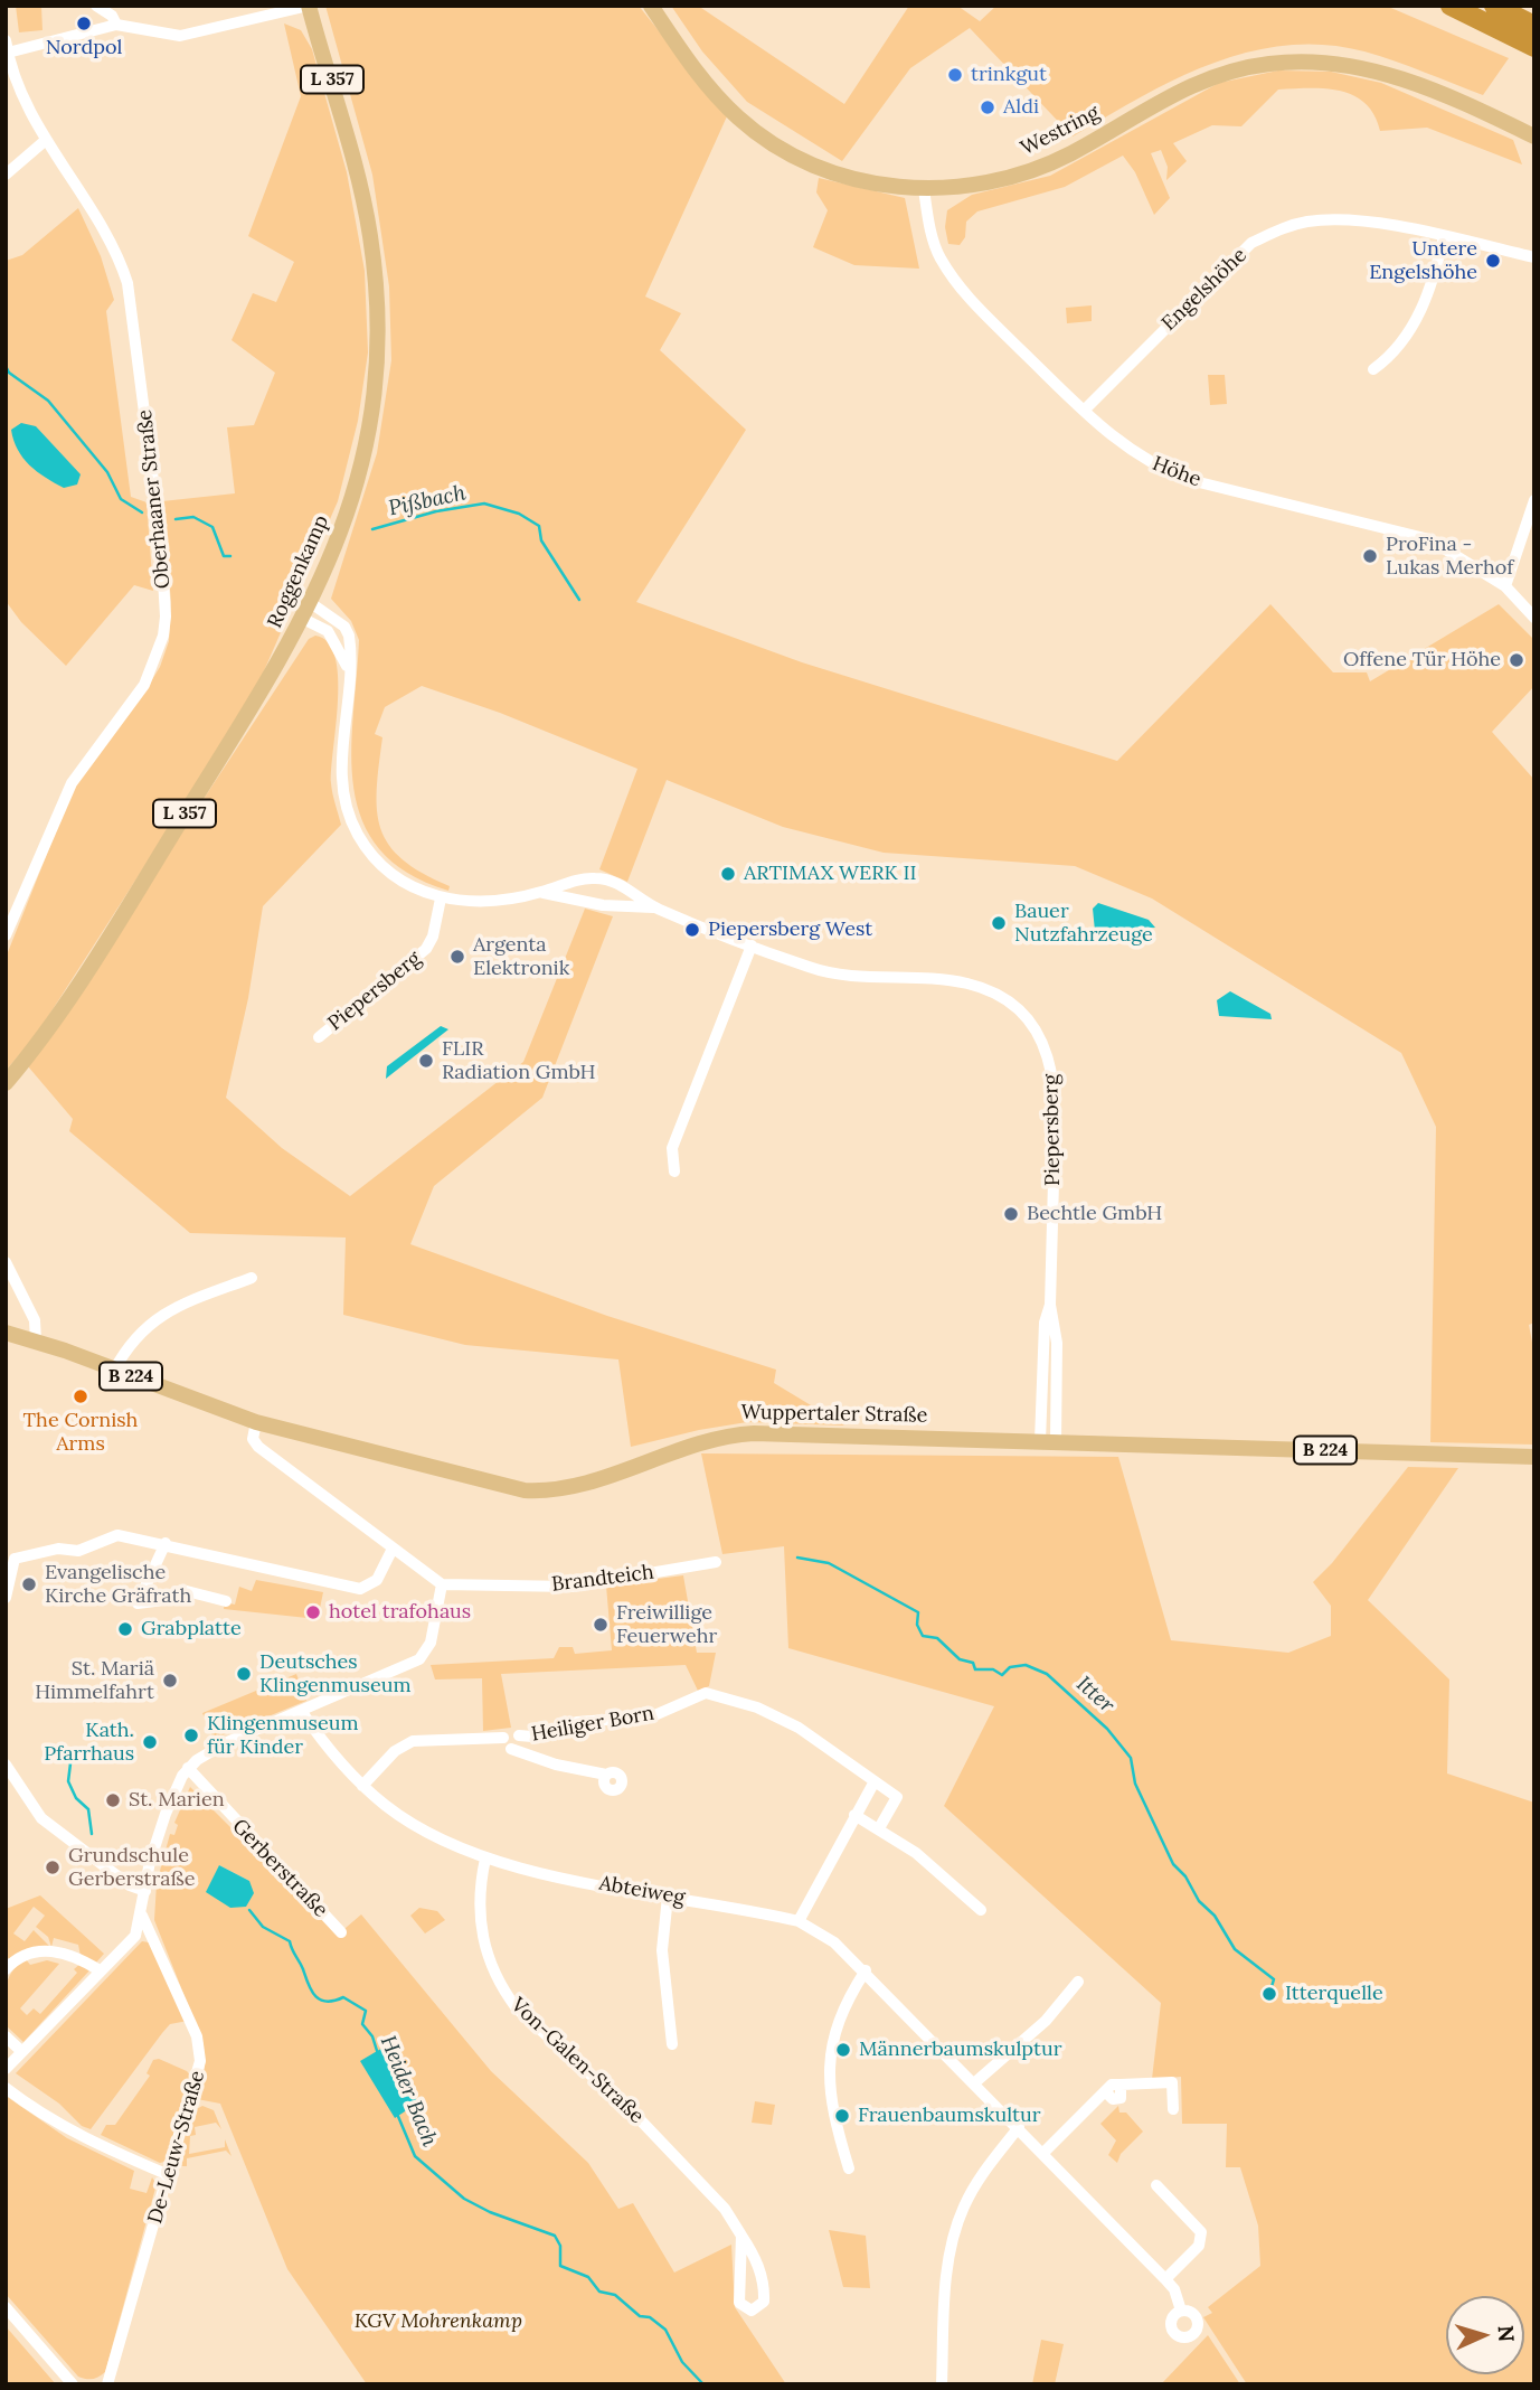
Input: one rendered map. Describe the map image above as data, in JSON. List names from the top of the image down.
{
  "streets": {
    "main road": [
      "L 357",
      "Westring",
      "Roggenkamp",
      "B 224",
      "Wuppertaler Straße"
    ],
    "street": [
      "Engelshöhe",
      "Höhe",
      "Oberhaaner Straße",
      "Piepersberg",
      "Brandteich",
      "Heiliger Born",
      "Gerberstraße",
      "Abteiweg",
      "Von-Galen-Straße",
      "De-Leuw-Straße"
    ]
  },
  "crossings": [
    ["Westring", "Höhe"],
    ["Engelshöhe", "Höhe"],
    ["Roggenkamp", "Piepersberg"],
    ["Piepersberg", "Wuppertaler Straße"],
    ["Heiliger Born", "Abteiweg"],
    ["Abteiweg", "Von-Galen-Straße"]
  ],
  "water": ["Pißbach", "Itter", "Heider Bach"],
  "parks": ["KGV Mohrenkamp"],
  "places": [
    "Nordpol",
    "trinkgut",
    "Aldi",
    "Untere Engelshöhe",
    "ProFina - Lukas Merhof",
    "Offene Tür Höhe",
    "ARTIMAX WERK II",
    "Bauer Nutzfahrzeuge",
    "Piepersberg West",
    "Argenta Elektronik",
    "FLIR Radiation GmbH",
    "Bechtle GmbH",
    "The Cornish Arms",
    "Evangelische Kirche Gräfrath",
    "hotel trafohaus",
    "Freiwillige Feuerwehr",
    "Grabplatte",
    "Deutsches Klingenmuseum",
    "St. Mariä Himmelfahrt",
    "Klingenmuseum für Kinder",
    "Kath. Pfarrhaus",
    "St. Marien",
    "Grundschule Gerberstraße",
    "Itterquelle",
    "Männerbaumskulptur",
    "Frauenbaumskultur"
  ],
  "north": "right"
}
